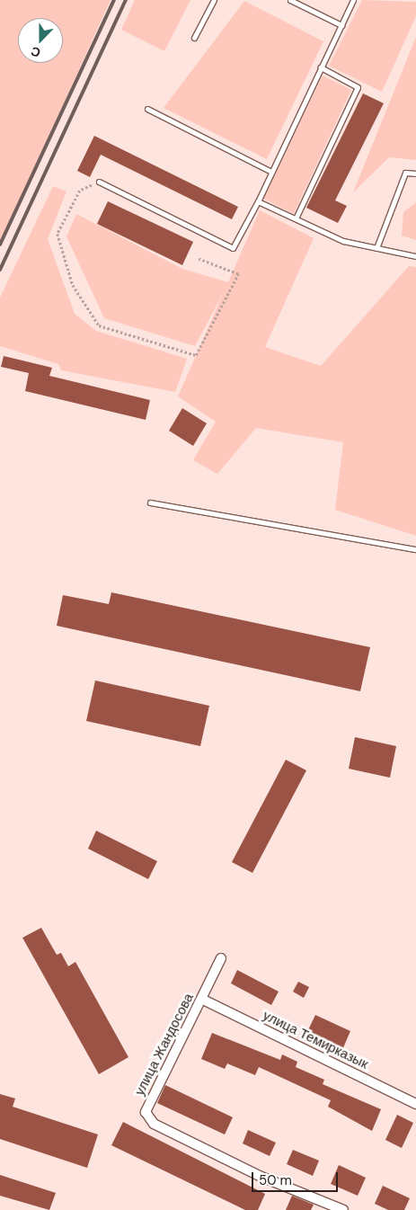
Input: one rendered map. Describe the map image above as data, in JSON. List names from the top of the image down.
{
  "streets": {
    "street": ["улица Темирказык", "улица Жандосова"]
  },
  "crossings": [
    ["улица Темирказык", "улица Жандосова"]
  ],
  "scale_bar": "50 m",
  "north": "bottom"
}
